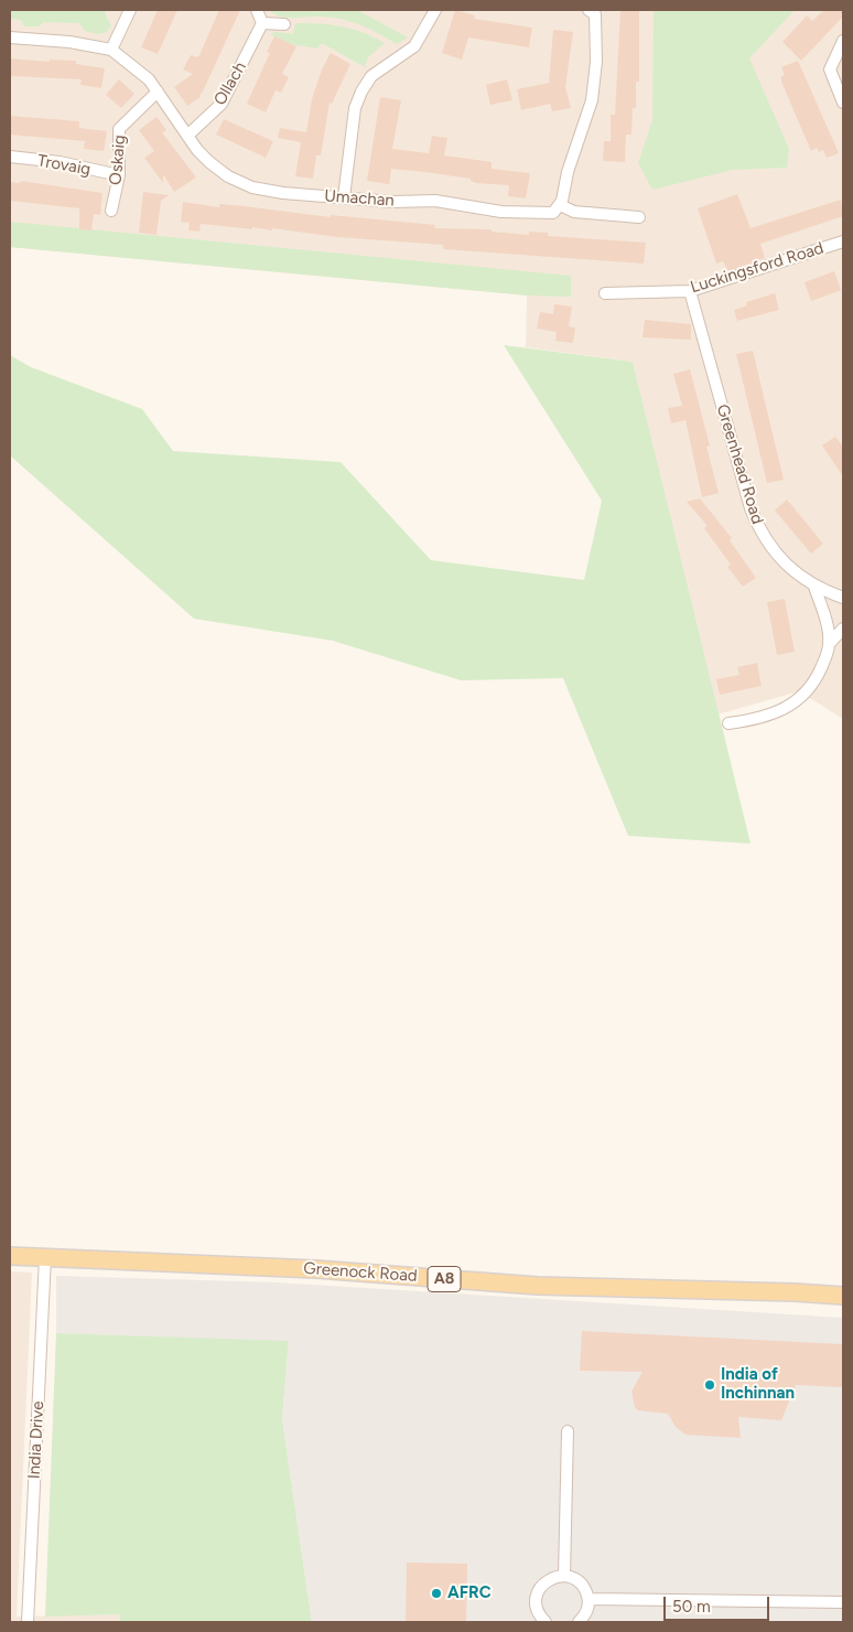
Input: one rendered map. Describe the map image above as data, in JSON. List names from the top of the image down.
{
  "streets": {
    "main road": ["Greenock Road", "A8"],
    "street": [
      "Ollach",
      "Oskaig",
      "Trovaig",
      "Umachan",
      "Luckingsford Road",
      "Greenhead Road",
      "India Drive"
    ]
  },
  "crossings": [
    ["Ollach", "Umachan"],
    ["Oskaig", "Trovaig"],
    ["Oskaig", "Umachan"],
    ["Luckingsford Road", "Greenhead Road"],
    ["Greenock Road", "India Drive"]
  ],
  "places": ["India of Inchinnan", "AFRC"],
  "scale_bar": "50 m"
}
